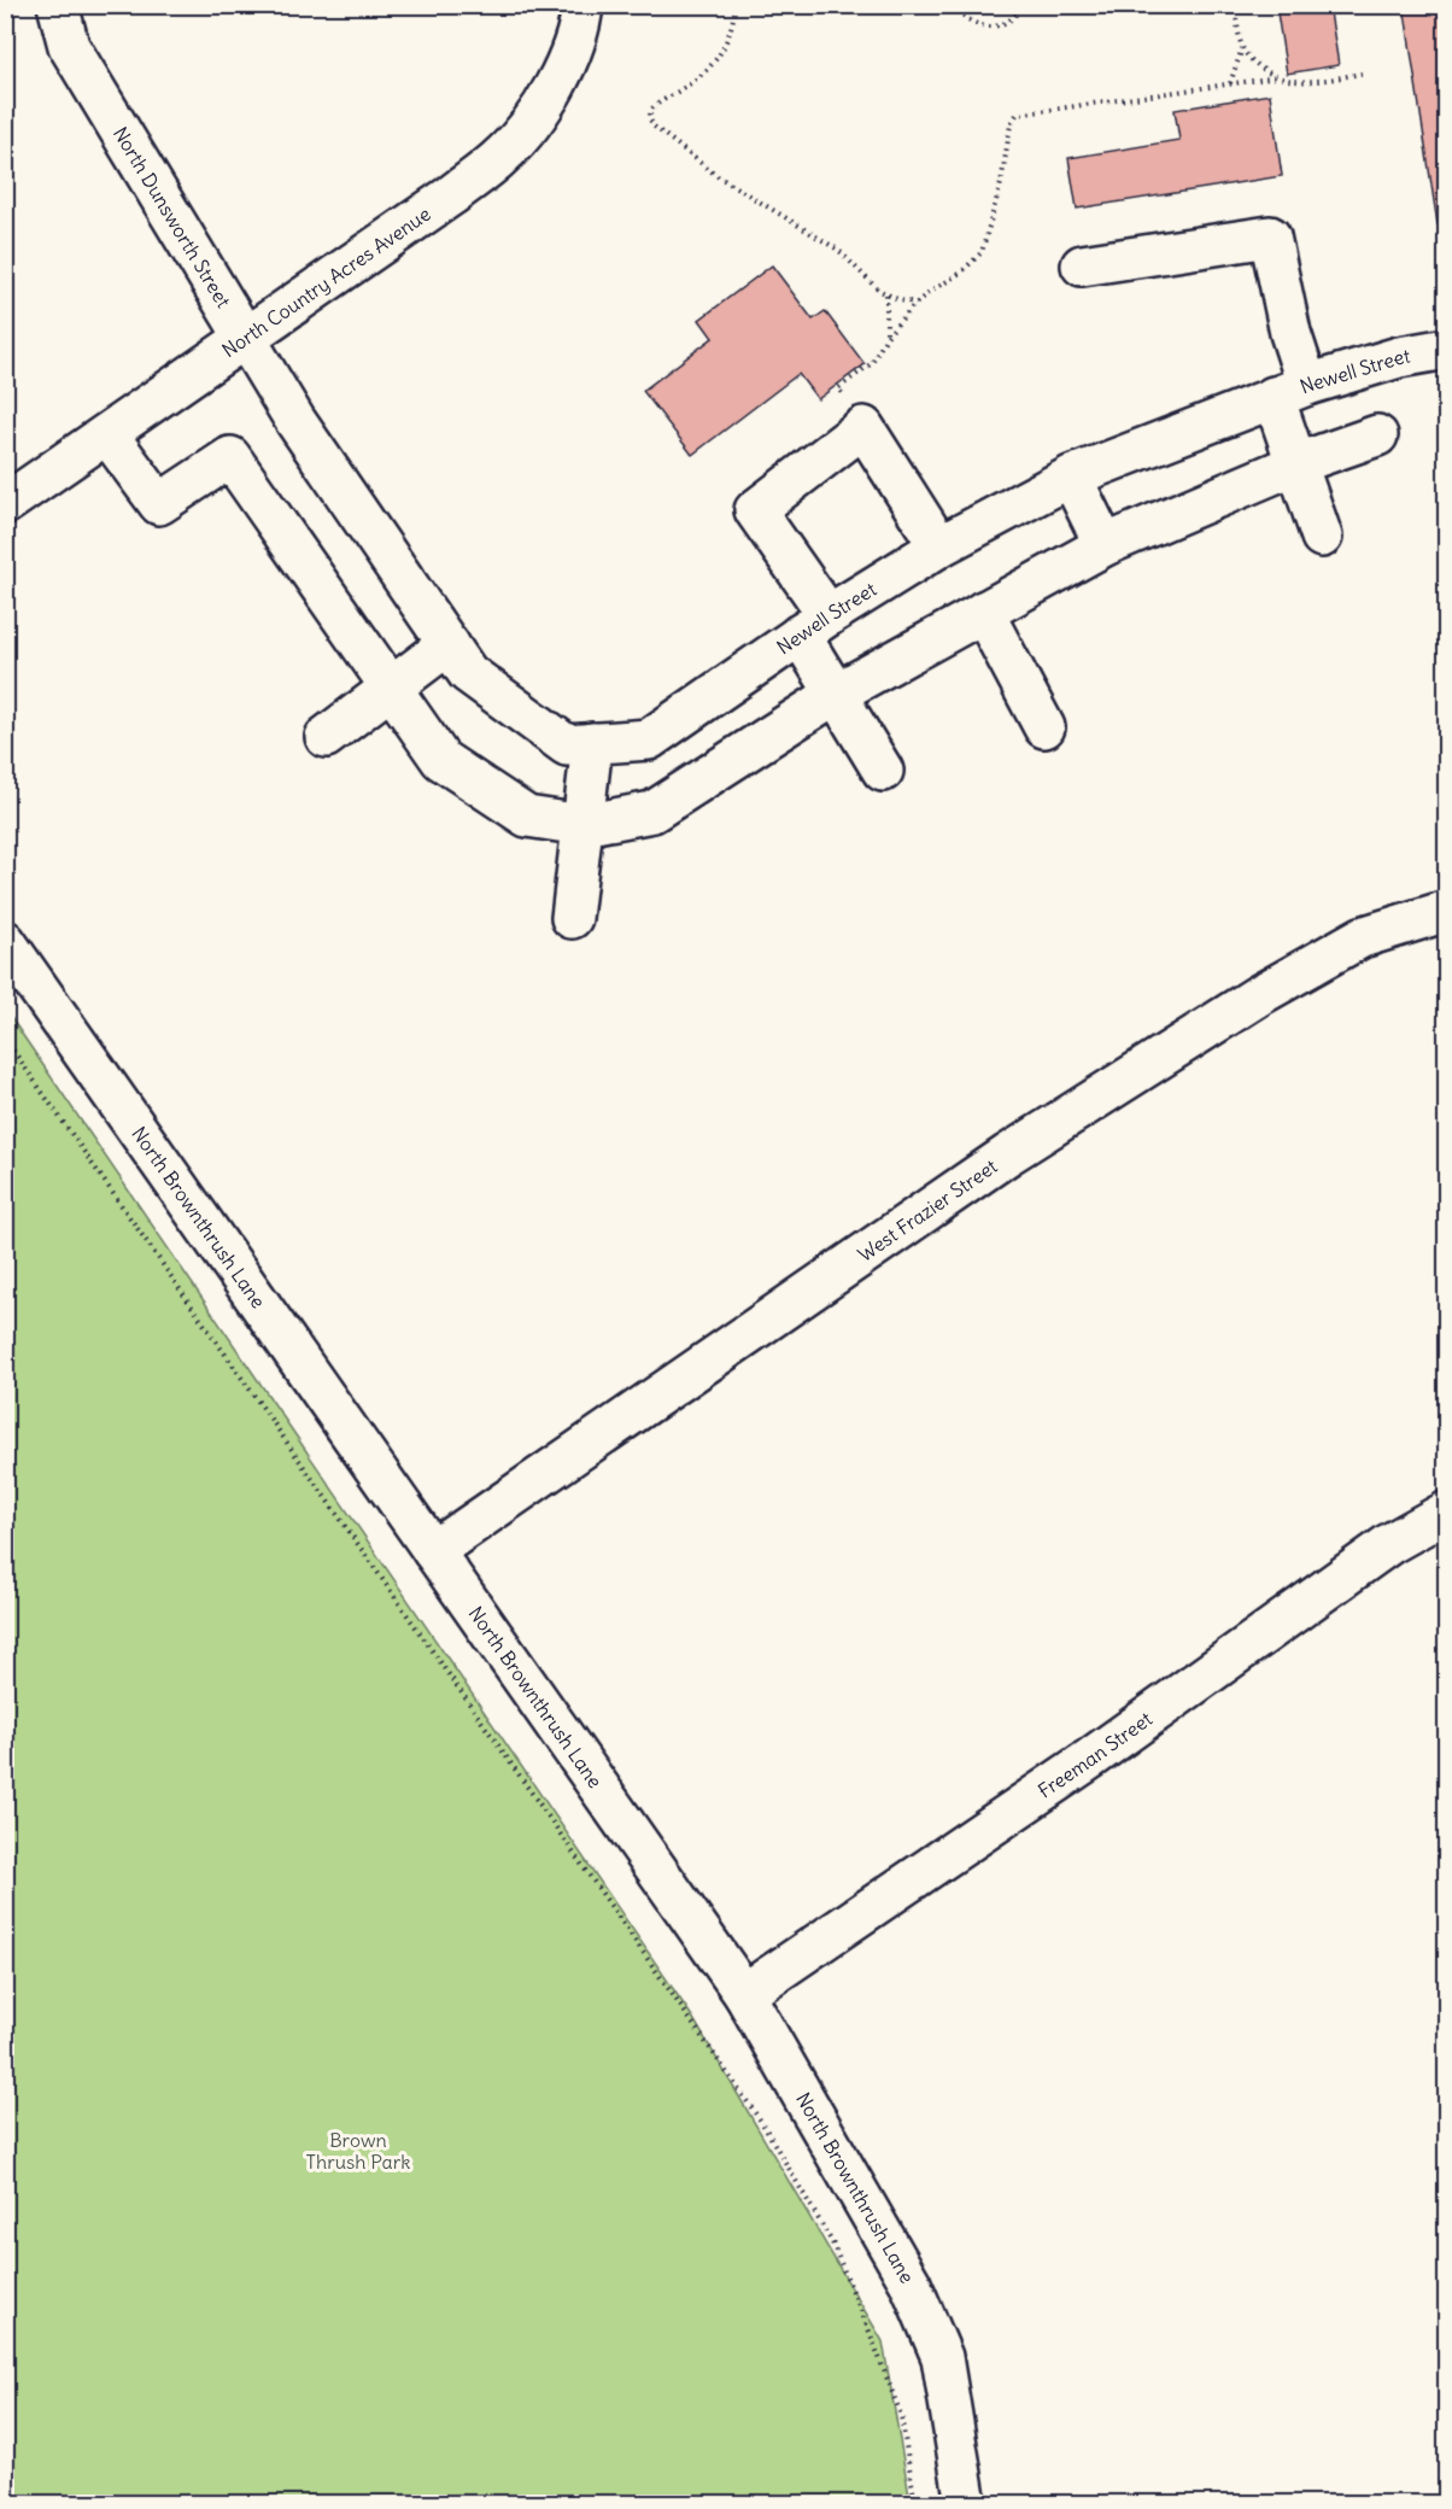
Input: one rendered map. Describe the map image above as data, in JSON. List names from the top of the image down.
{
  "streets": {
    "street": [
      "North Dunsworth Street",
      "North Country Acres Avenue",
      "Newell Street",
      "West Frazier Street",
      "North Brownthrush Lane",
      "Freeman Street"
    ]
  },
  "crossings": [
    ["North Dunsworth Street", "North Country Acres Avenue"],
    ["North Dunsworth Street", "Newell Street"],
    ["West Frazier Street", "North Brownthrush Lane"],
    ["North Brownthrush Lane", "Freeman Street"]
  ],
  "parks": ["Brown Thrush Park"]
}
